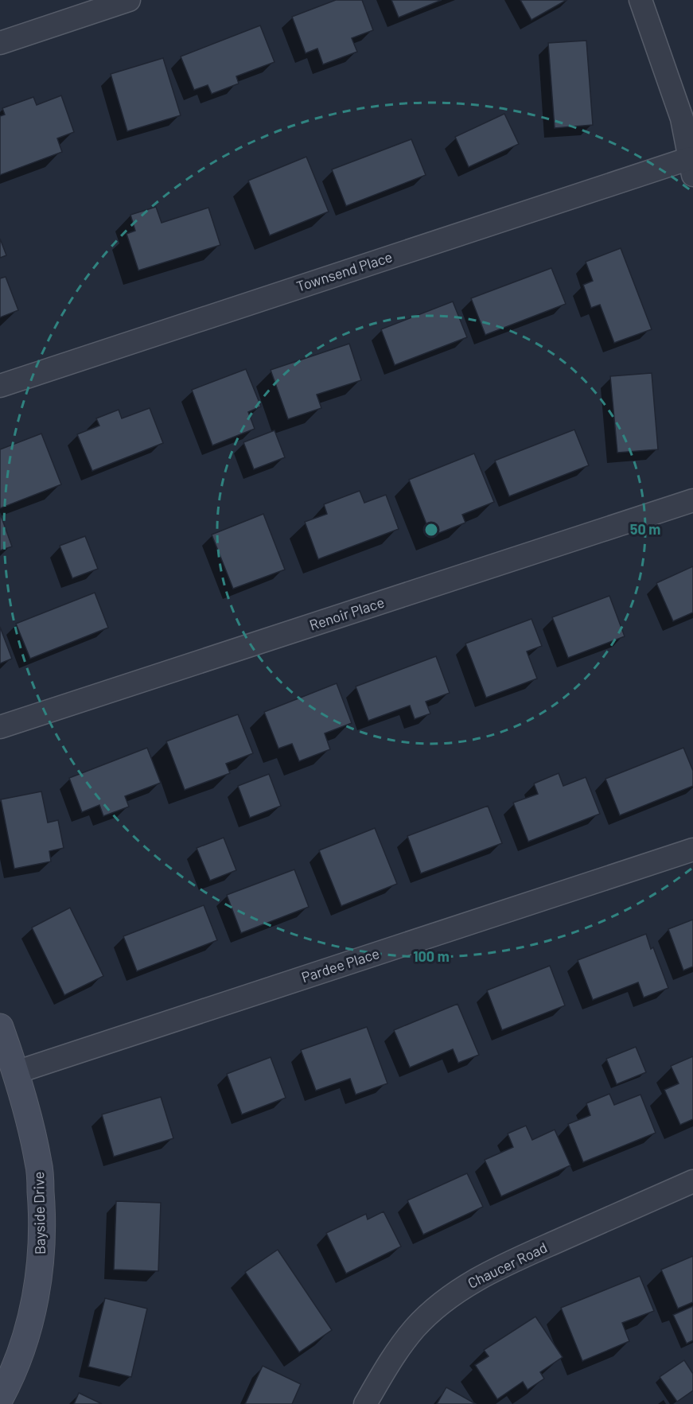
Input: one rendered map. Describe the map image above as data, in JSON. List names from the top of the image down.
{
  "streets": {
    "street": [
      "Townsend Place",
      "Renoir Place",
      "Pardee Place",
      "Bayside Drive",
      "Chaucer Road"
    ]
  },
  "crossings": [
    ["Pardee Place", "Bayside Drive"]
  ],
  "rings": ["50 m", "100 m"]
}
